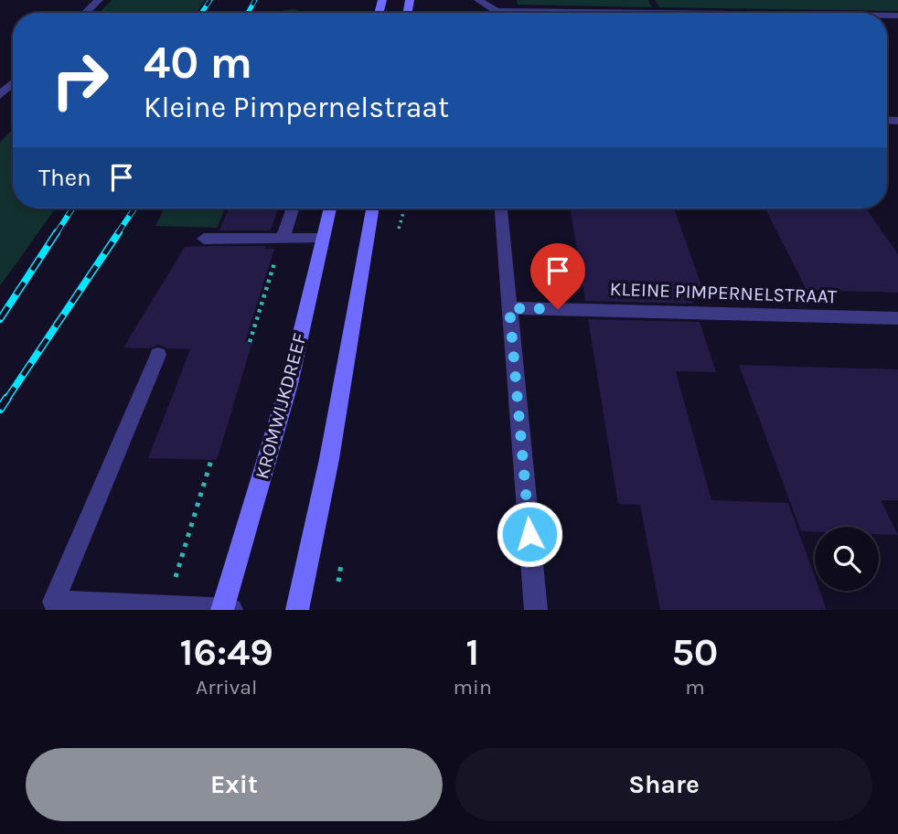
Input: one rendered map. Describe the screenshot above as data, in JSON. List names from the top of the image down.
{
  "streets": {
    "main road": ["KROMWIJKDREEF"],
    "street": ["KLEINE PIMPERNELSTRAAT"]
  },
  "page": {
    "turn": ["40 m", "Kleine Pimpernelstraat"],
    "then": "Then",
    "eta": [
      "16:49",
      "Arrival",
      "1",
      "min",
      "50",
      "m"
    ],
    "buttons": ["Exit", "Share"]
  }
}
